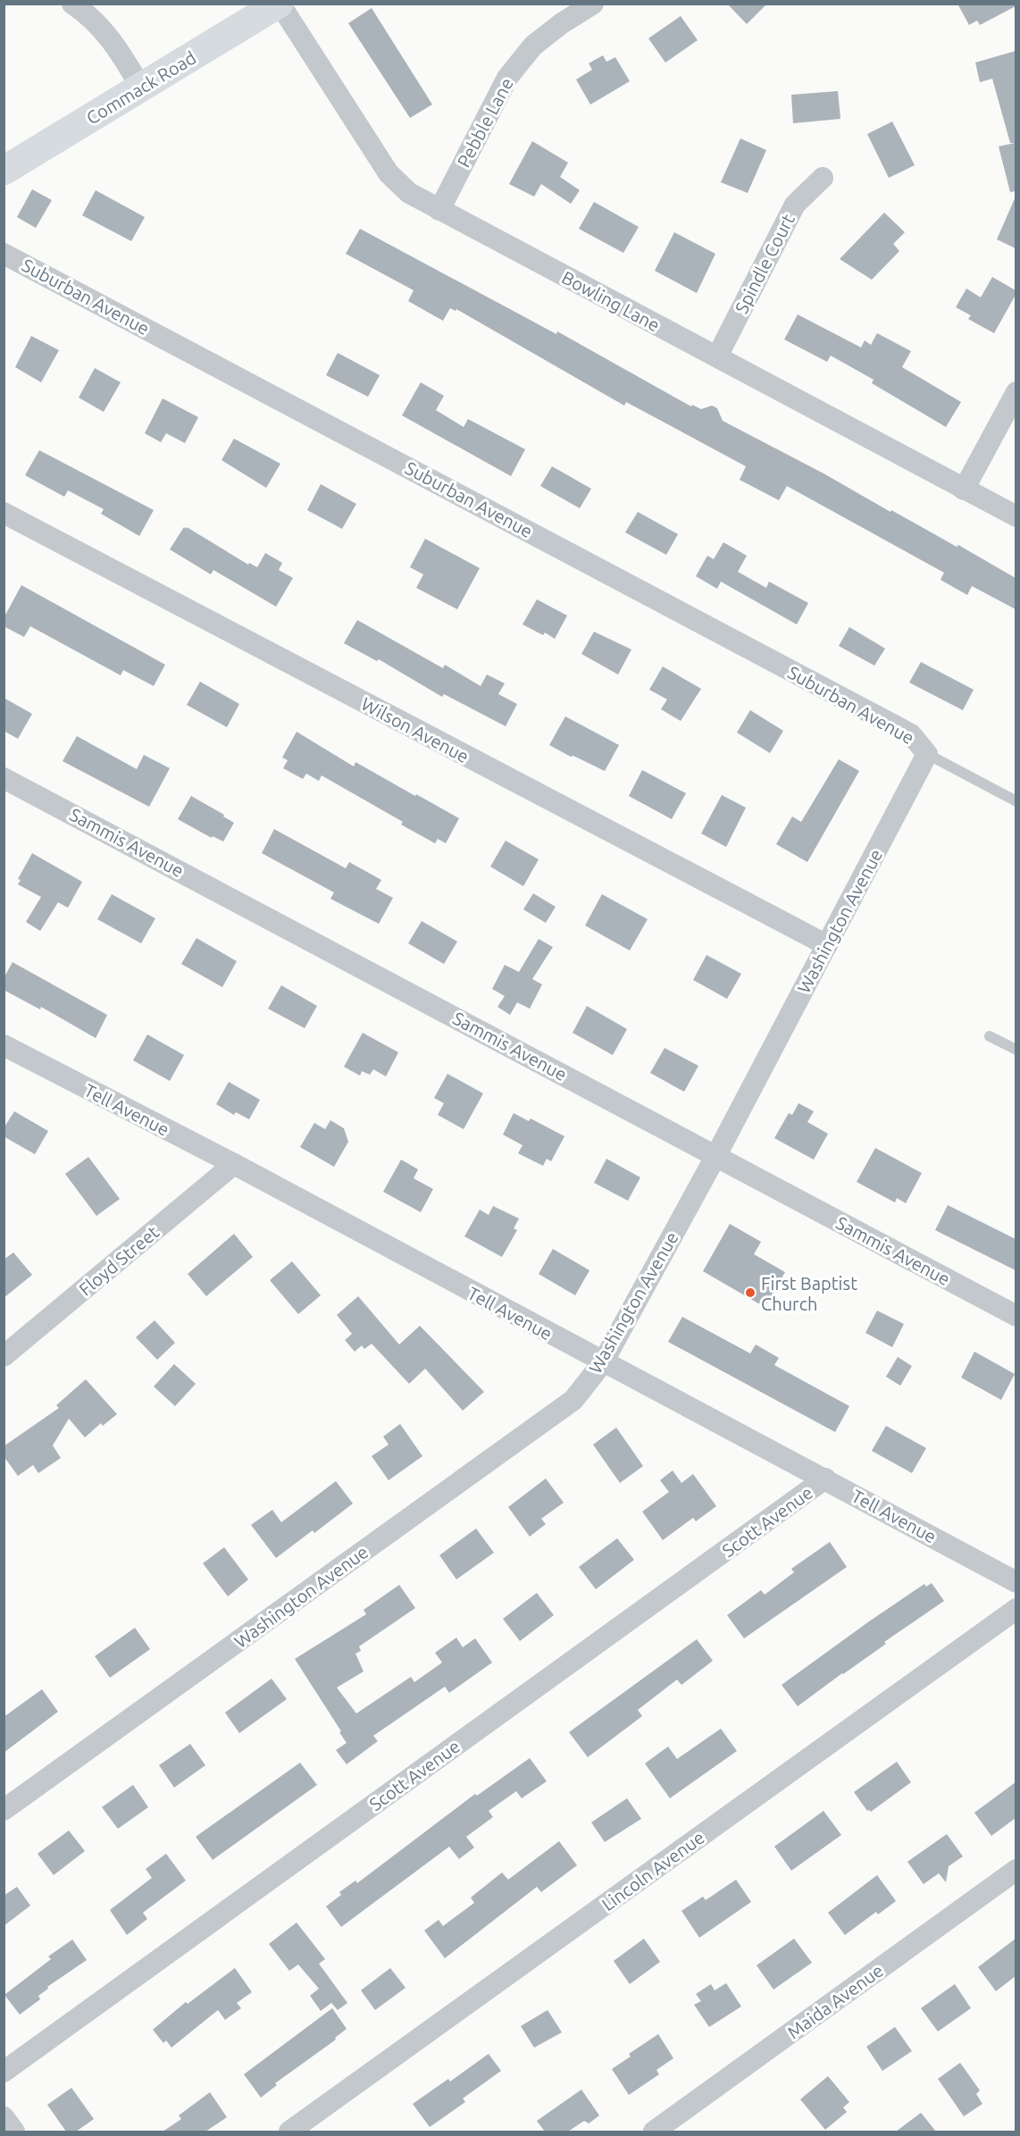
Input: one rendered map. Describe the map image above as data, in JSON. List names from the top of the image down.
{
  "streets": {
    "main road": ["Commack Road"],
    "street": [
      "Pebble Lane",
      "Spindle Court",
      "Suburban Avenue",
      "Bowling Lane",
      "Wilson Avenue",
      "Sammis Avenue",
      "Washington Avenue",
      "Tell Avenue",
      "Floyd Street",
      "Scott Avenue",
      "Lincoln Avenue",
      "Maida Avenue"
    ]
  },
  "crossings": [
    ["Commack Road", "Bowling Lane"],
    ["Pebble Lane", "Bowling Lane"],
    ["Spindle Court", "Bowling Lane"],
    ["Suburban Avenue", "Washington Avenue"],
    ["Wilson Avenue", "Washington Avenue"],
    ["Sammis Avenue", "Washington Avenue"],
    ["Washington Avenue", "Tell Avenue"],
    ["Tell Avenue", "Floyd Street"],
    ["Tell Avenue", "Scott Avenue"]
  ],
  "places": ["First Baptist Church"]
}
